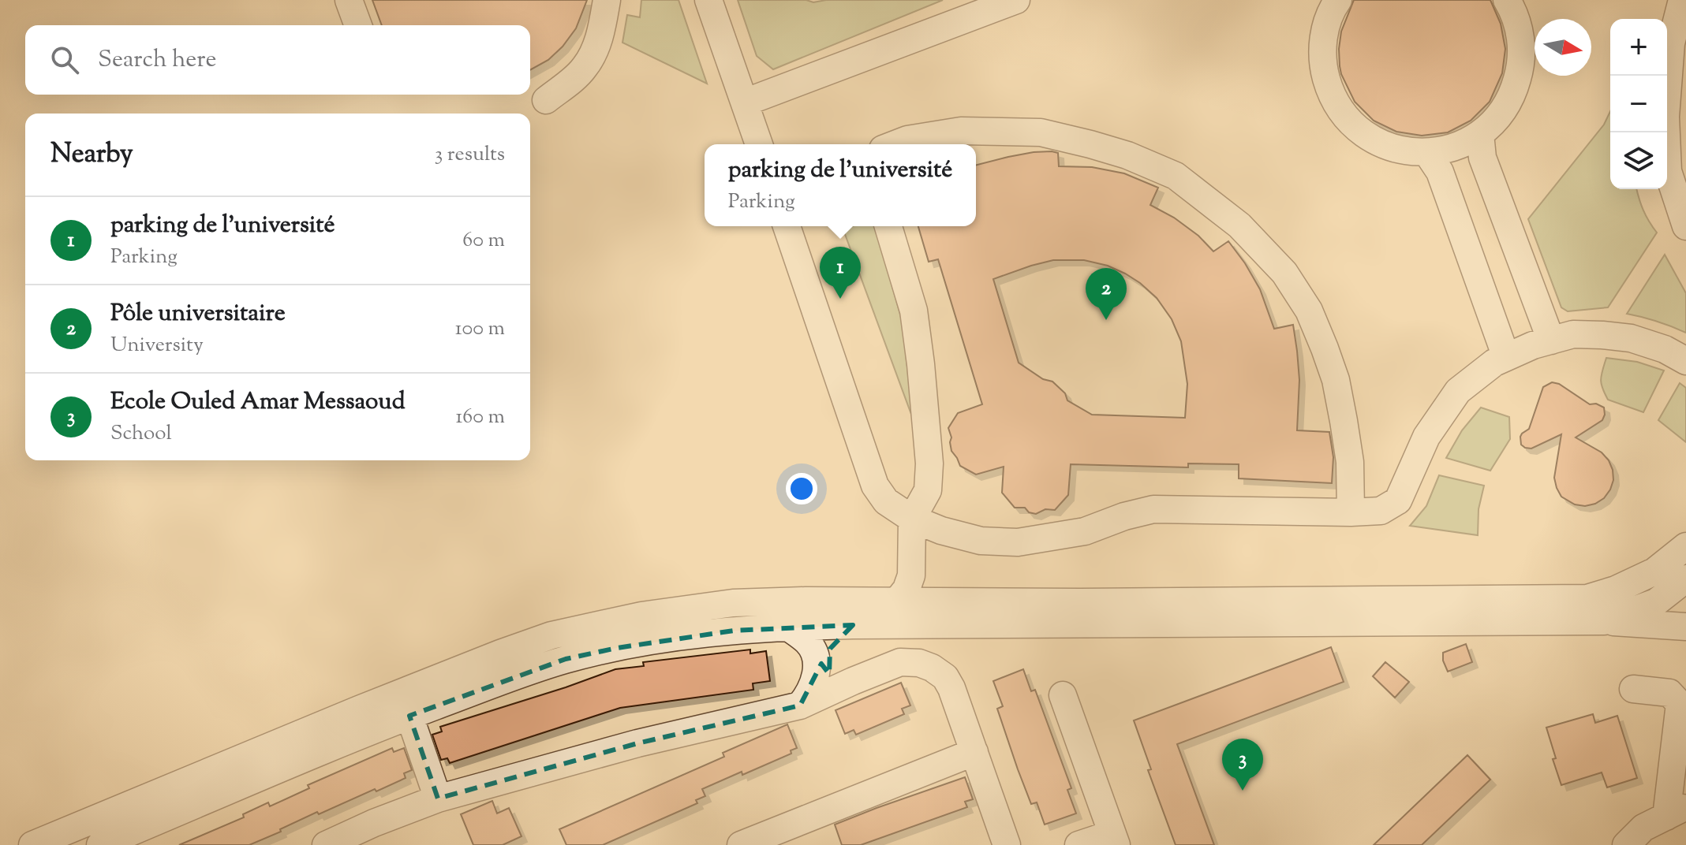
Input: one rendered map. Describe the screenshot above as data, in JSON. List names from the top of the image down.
{
  "north": "right",
  "page": {
    "map_buttons": ["+", "−"],
    "search": "Search here",
    "heading": ["Nearby", "3 results"],
    "popup": ["parking de l'université", "Parking"],
    "list": [
      {
        "mark": "1",
        "name": "parking de l'université",
        "note": "Parking",
        "value": "60 m"
      },
      {
        "mark": "2",
        "name": "Pôle universitaire",
        "note": "University",
        "value": "100 m"
      },
      {
        "mark": "3",
        "name": "Ecole Ouled Amar Messaoud",
        "note": "School",
        "value": "160 m"
      }
    ],
    "pins": ["1", "2", "3"]
  }
}
